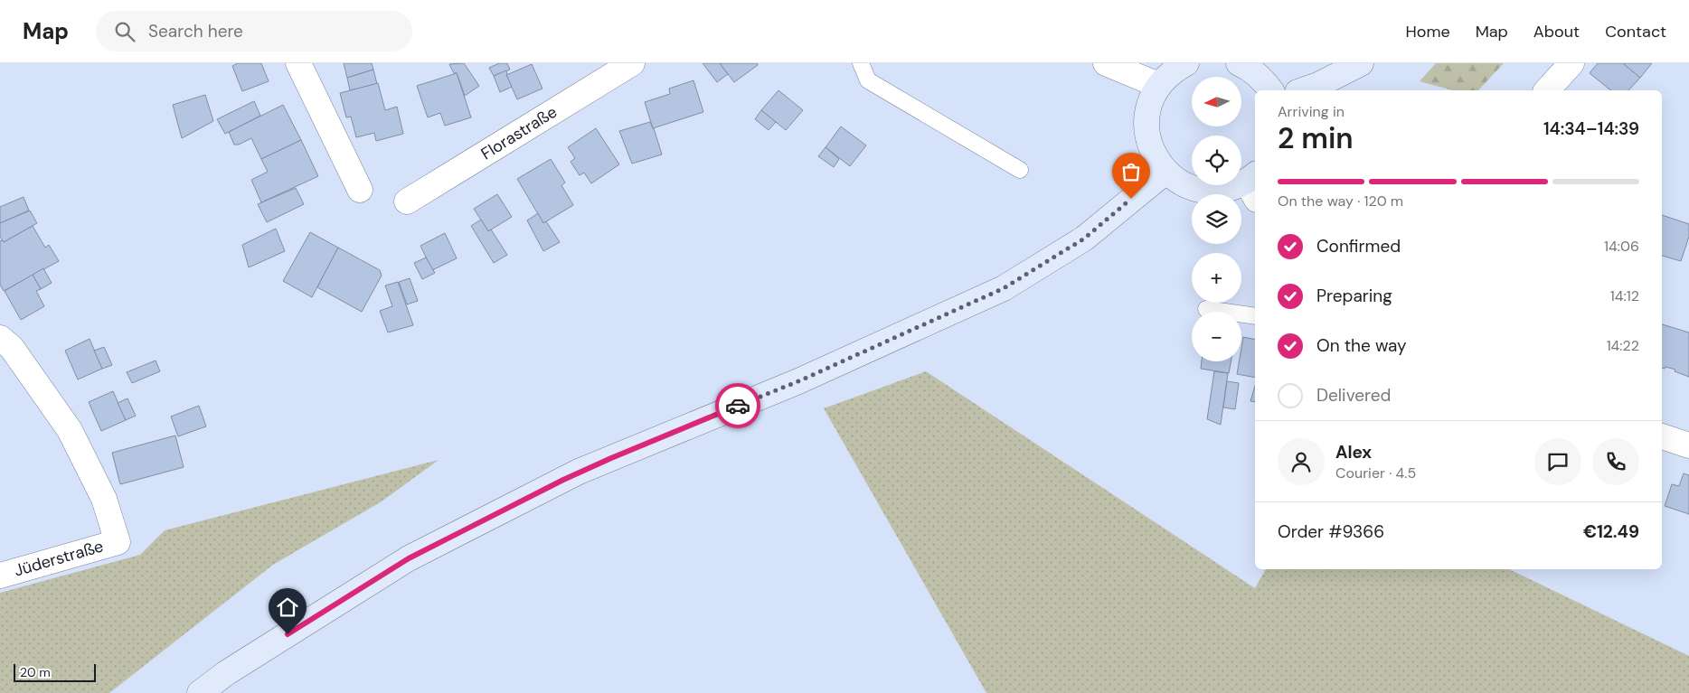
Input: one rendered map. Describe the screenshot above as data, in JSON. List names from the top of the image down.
{
  "streets": {
    "street": ["Florastraße", "Jüderstraße"]
  },
  "scale_bar": "20 m",
  "north": "left",
  "page": {
    "header": "Map",
    "search": "Search here",
    "nav": [
      "Home",
      "Map",
      "About",
      "Contact"
    ],
    "map_buttons": ["+", "−"],
    "heading": ["2 min", "Arriving in", "14:34–14:39"],
    "panel": [
      "Alex",
      "Courier · 4.5",
      "Order #9366",
      "€12.49"
    ],
    "bar": "On the way · 120 m",
    "list": [
      ["Confirmed", "14:06"],
      ["Preparing", "14:12"],
      ["On the way", "14:22"],
      "Delivered"
    ],
    "scale": "20 m"
  }
}
